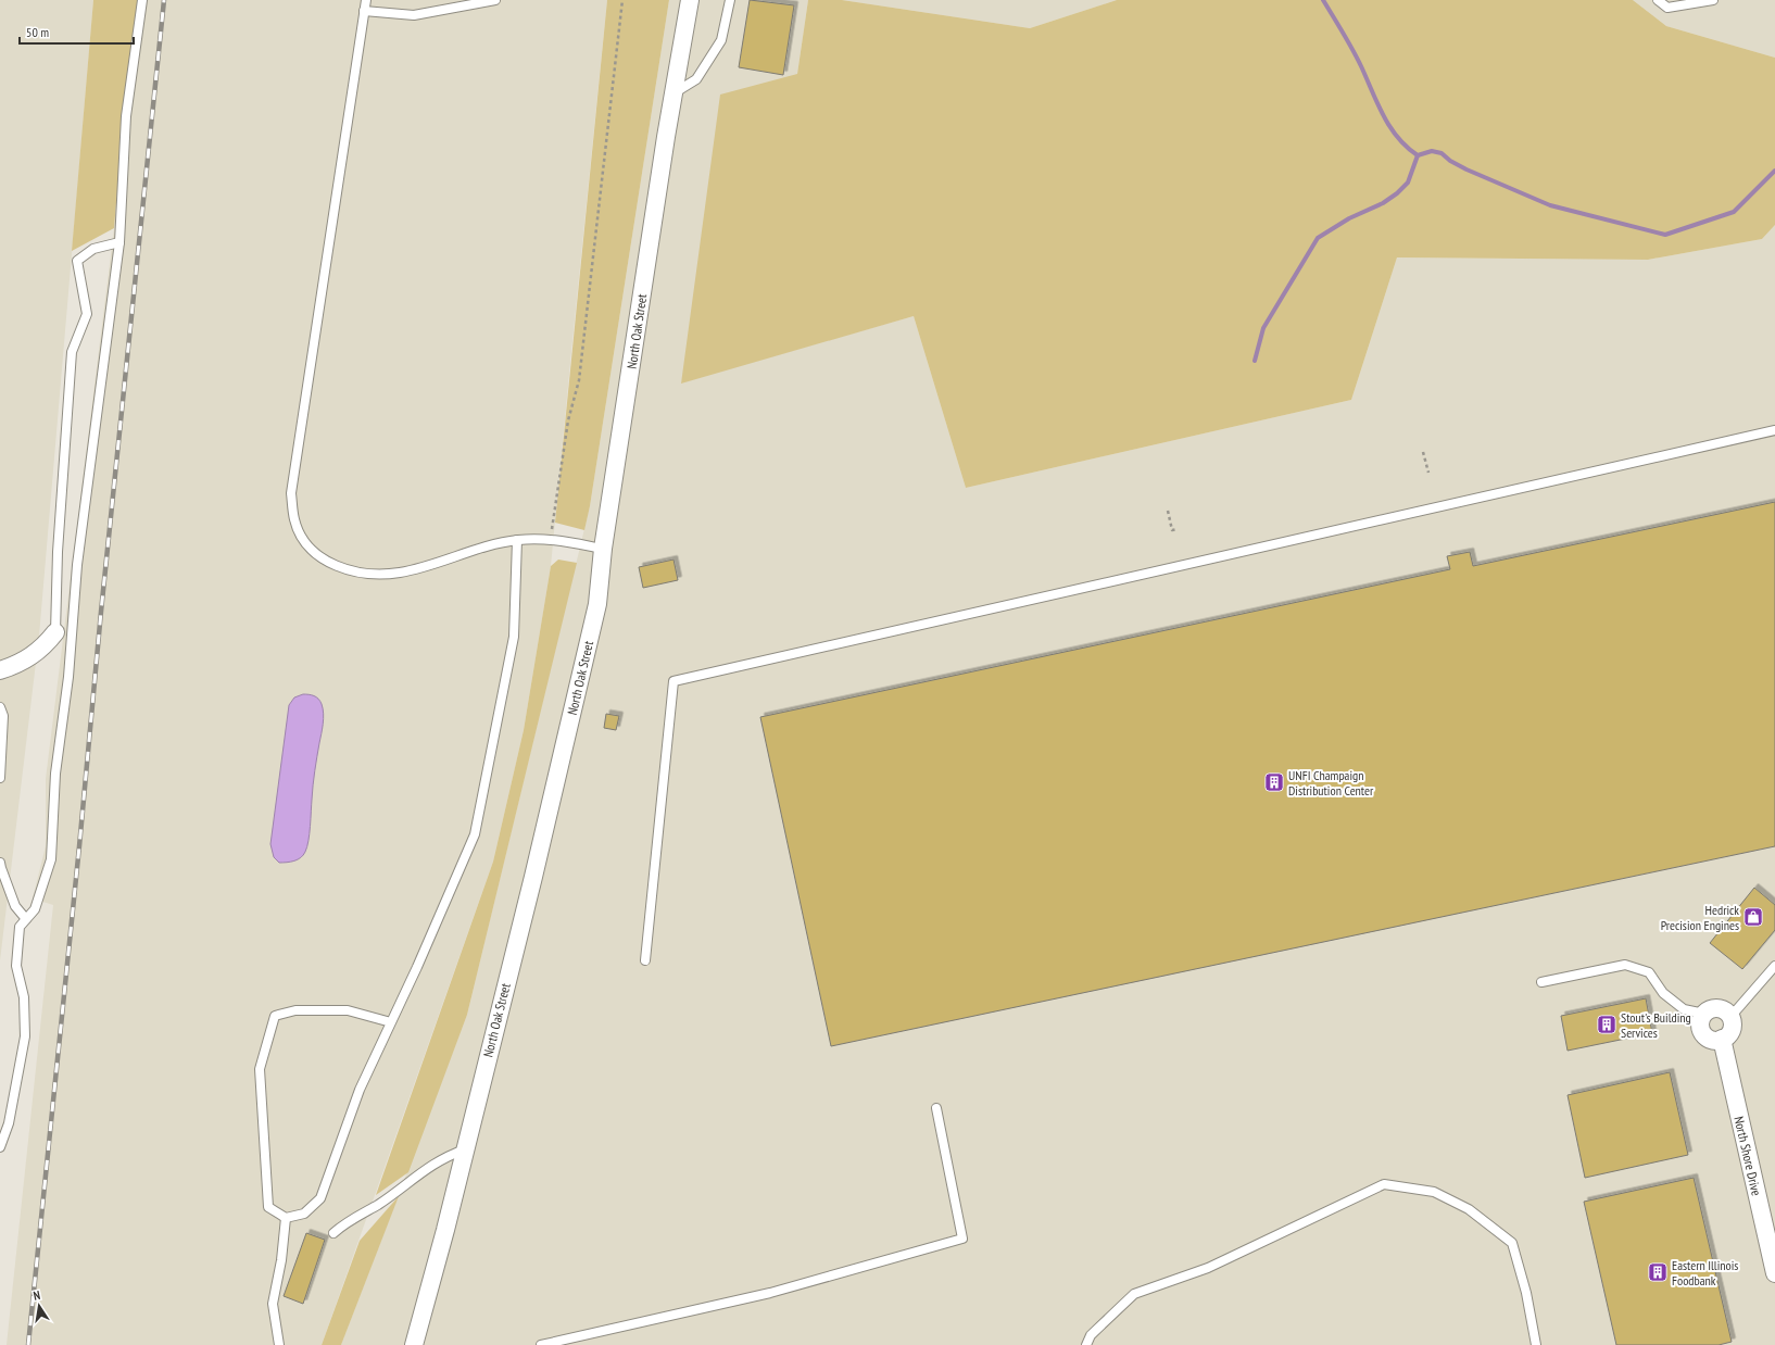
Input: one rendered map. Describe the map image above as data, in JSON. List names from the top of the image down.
{
  "streets": {
    "street": ["North Oak Street", "North Shore Drive"]
  },
  "places": {
    "building": ["UNFI Champaign Distribution Center", "Stout's Building Services", "Eastern Illinois Foodbank"],
    "shop": ["Hedrick Precision Engines"]
  },
  "scale_bar": "50 m",
  "north": "top"
}
